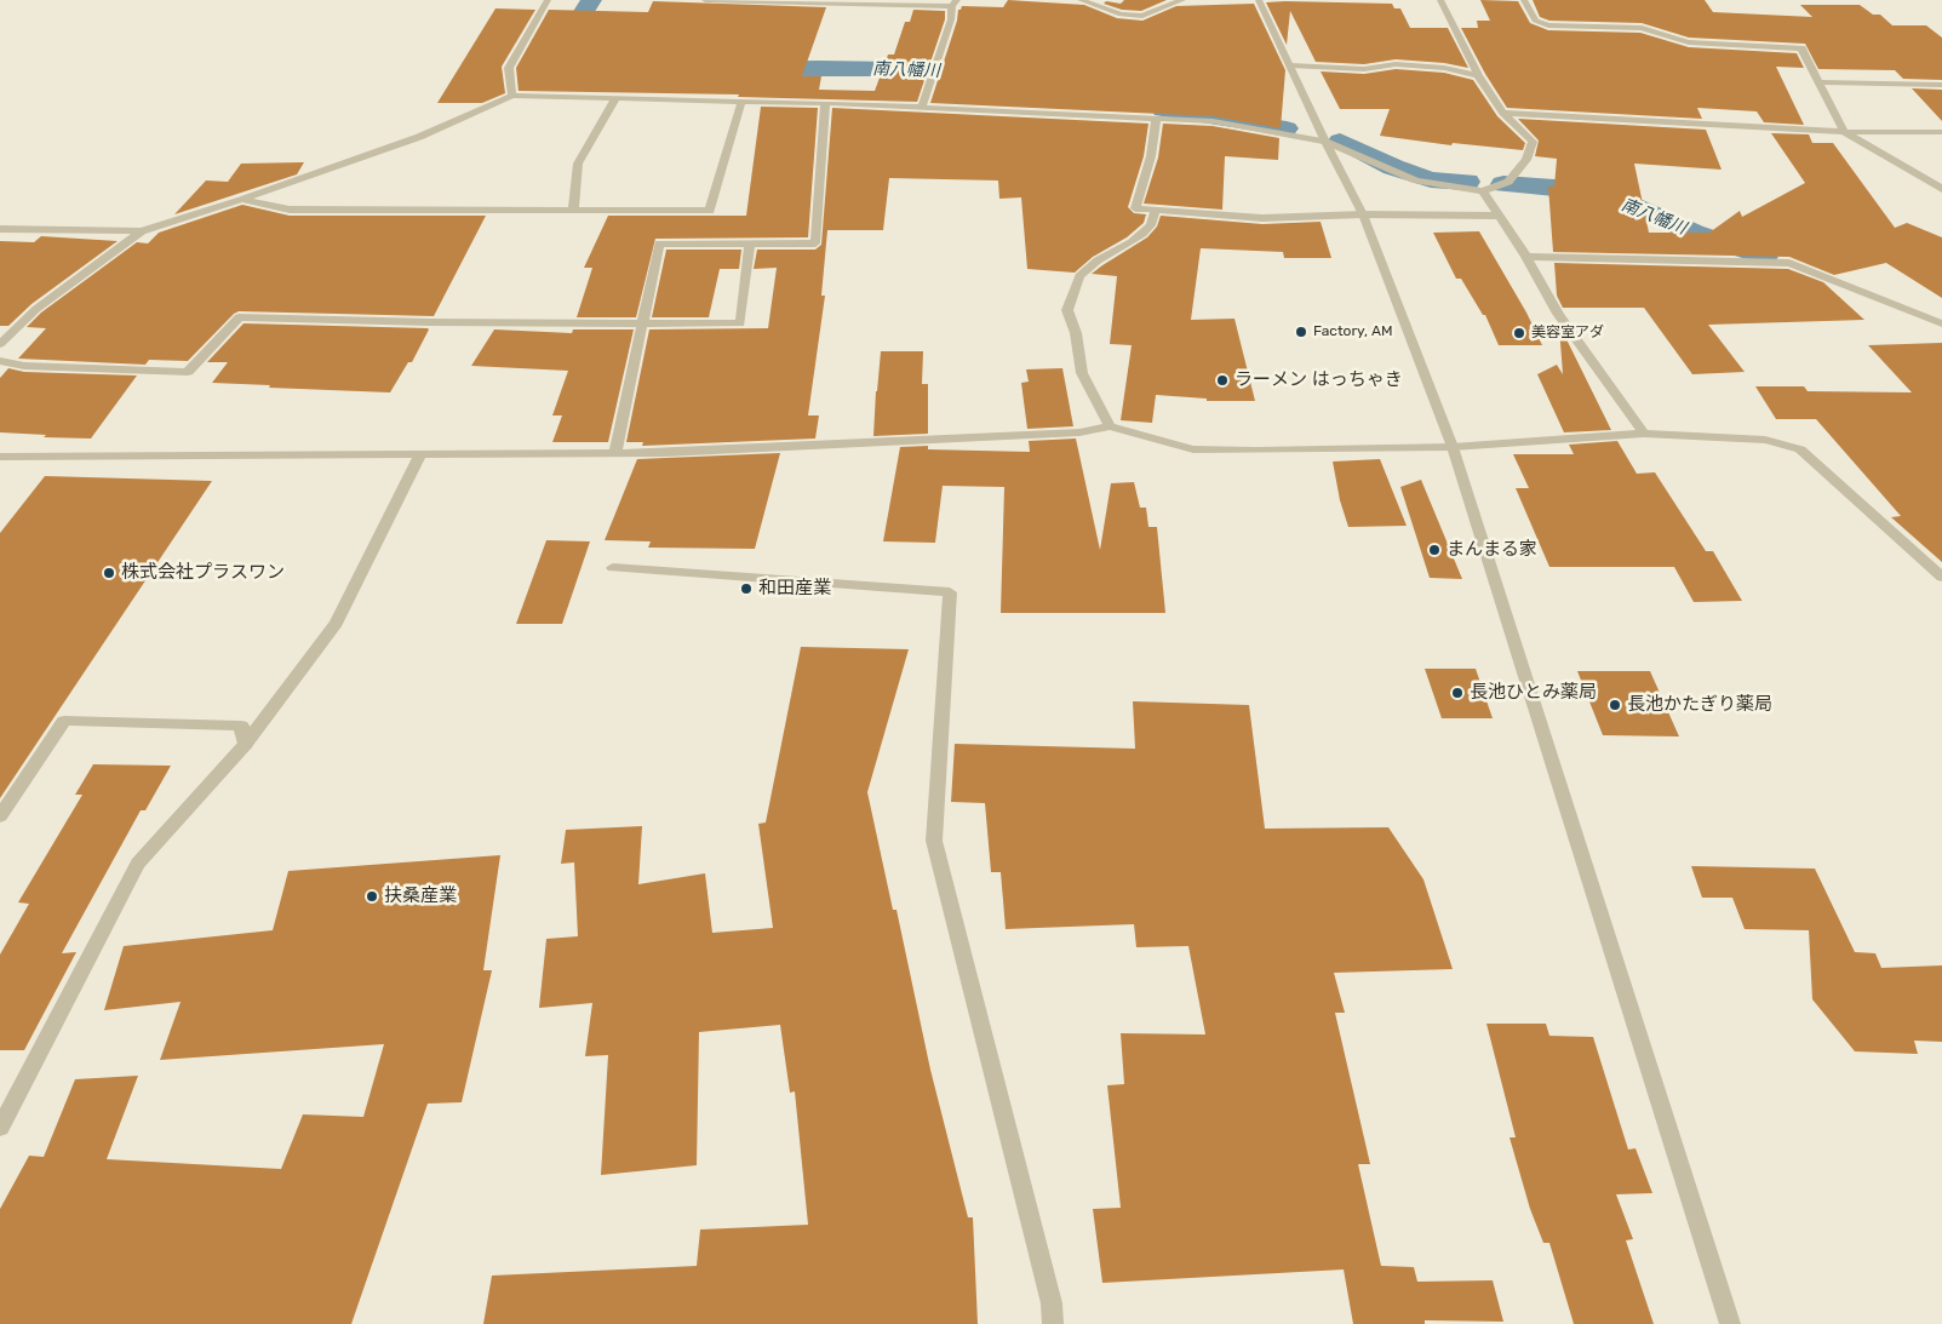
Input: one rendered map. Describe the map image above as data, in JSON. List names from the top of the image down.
{
  "water": ["南八幡川"],
  "places": [
    "Factory, AM",
    "美容室アダ",
    "ラーメン はっちゃき",
    "まんまる家",
    "株式会社プラスワン",
    "和田産業",
    "長池ひとみ薬局",
    "長池かたぎり薬局",
    "扶桑産業"
  ]
}
